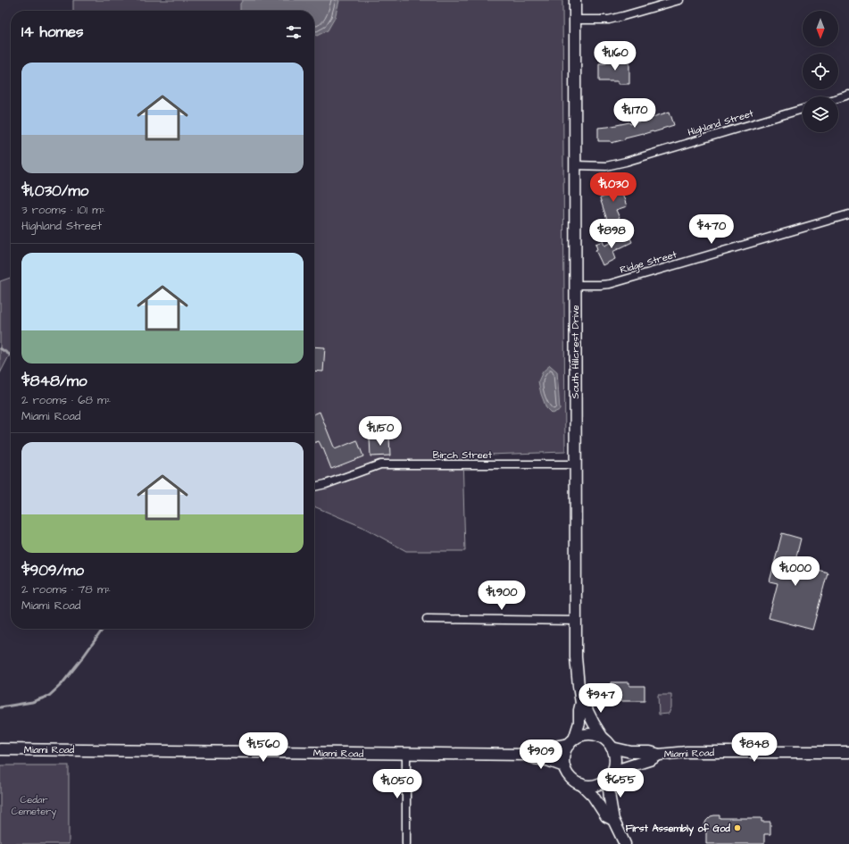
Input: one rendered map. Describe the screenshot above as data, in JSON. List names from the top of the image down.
{
  "streets": {
    "street": [
      "Highland Street",
      "Ridge Street",
      "South Hillcrest Drive",
      "Birch Street",
      "Miami Road"
    ]
  },
  "crossings": [
    ["Highland Street", "South Hillcrest Drive"],
    ["Ridge Street", "South Hillcrest Drive"],
    ["South Hillcrest Drive", "Birch Street"],
    ["South Hillcrest Drive", "Miami Road"]
  ],
  "parks": ["Cedar Cemetery"],
  "places": ["First Assembly of God"],
  "north": "bottom",
  "page": {
    "heading": "14 homes",
    "price": [
      "$1,160",
      "$1,170",
      "$1,030",
      "$470",
      "$898",
      "$1,150",
      "$1,000",
      "$1,900",
      "$947",
      "$1,560",
      "$848",
      "$909",
      "$655",
      "$1,050"
    ],
    "list": [
      {
        "name": "$1,030/mo",
        "note": "3 rooms · 101 m² · Highland Street"
      },
      {
        "name": "$848/mo",
        "note": "2 rooms · 68 m² · Miami Road"
      },
      {
        "name": "$909/mo",
        "note": "2 rooms · 78 m² · Miami Road"
      }
    ]
  }
}
